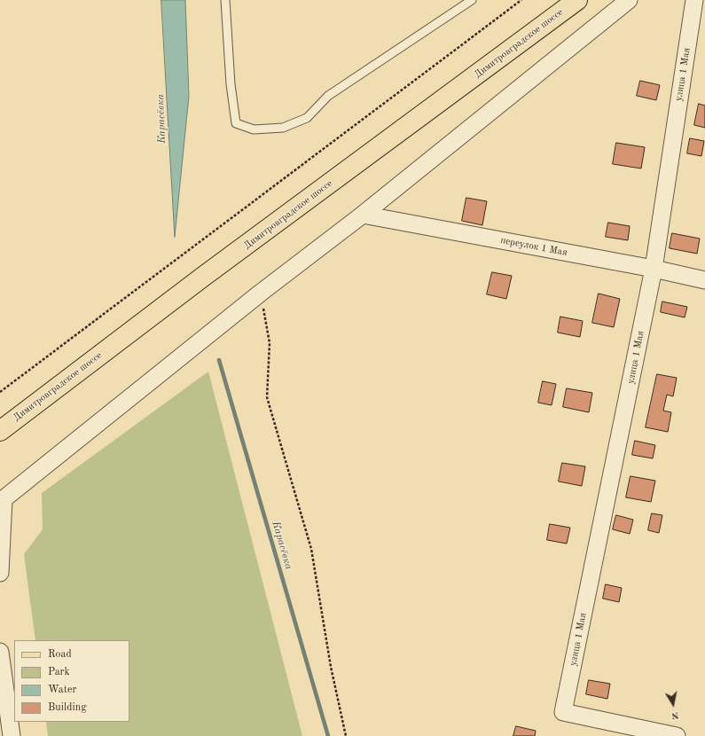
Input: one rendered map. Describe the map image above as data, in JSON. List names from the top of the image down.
{
  "streets": {
    "main road": ["Димитровградское шоссе"],
    "street": ["улица 1 Мая", "переулок 1 Мая"]
  },
  "crossings": [
    ["улица 1 Мая", "переулок 1 Мая"]
  ],
  "water": ["Карасёвка"],
  "legend": [
    "Road",
    "Park",
    "Water",
    "Building"
  ],
  "north": "bottom"
}
